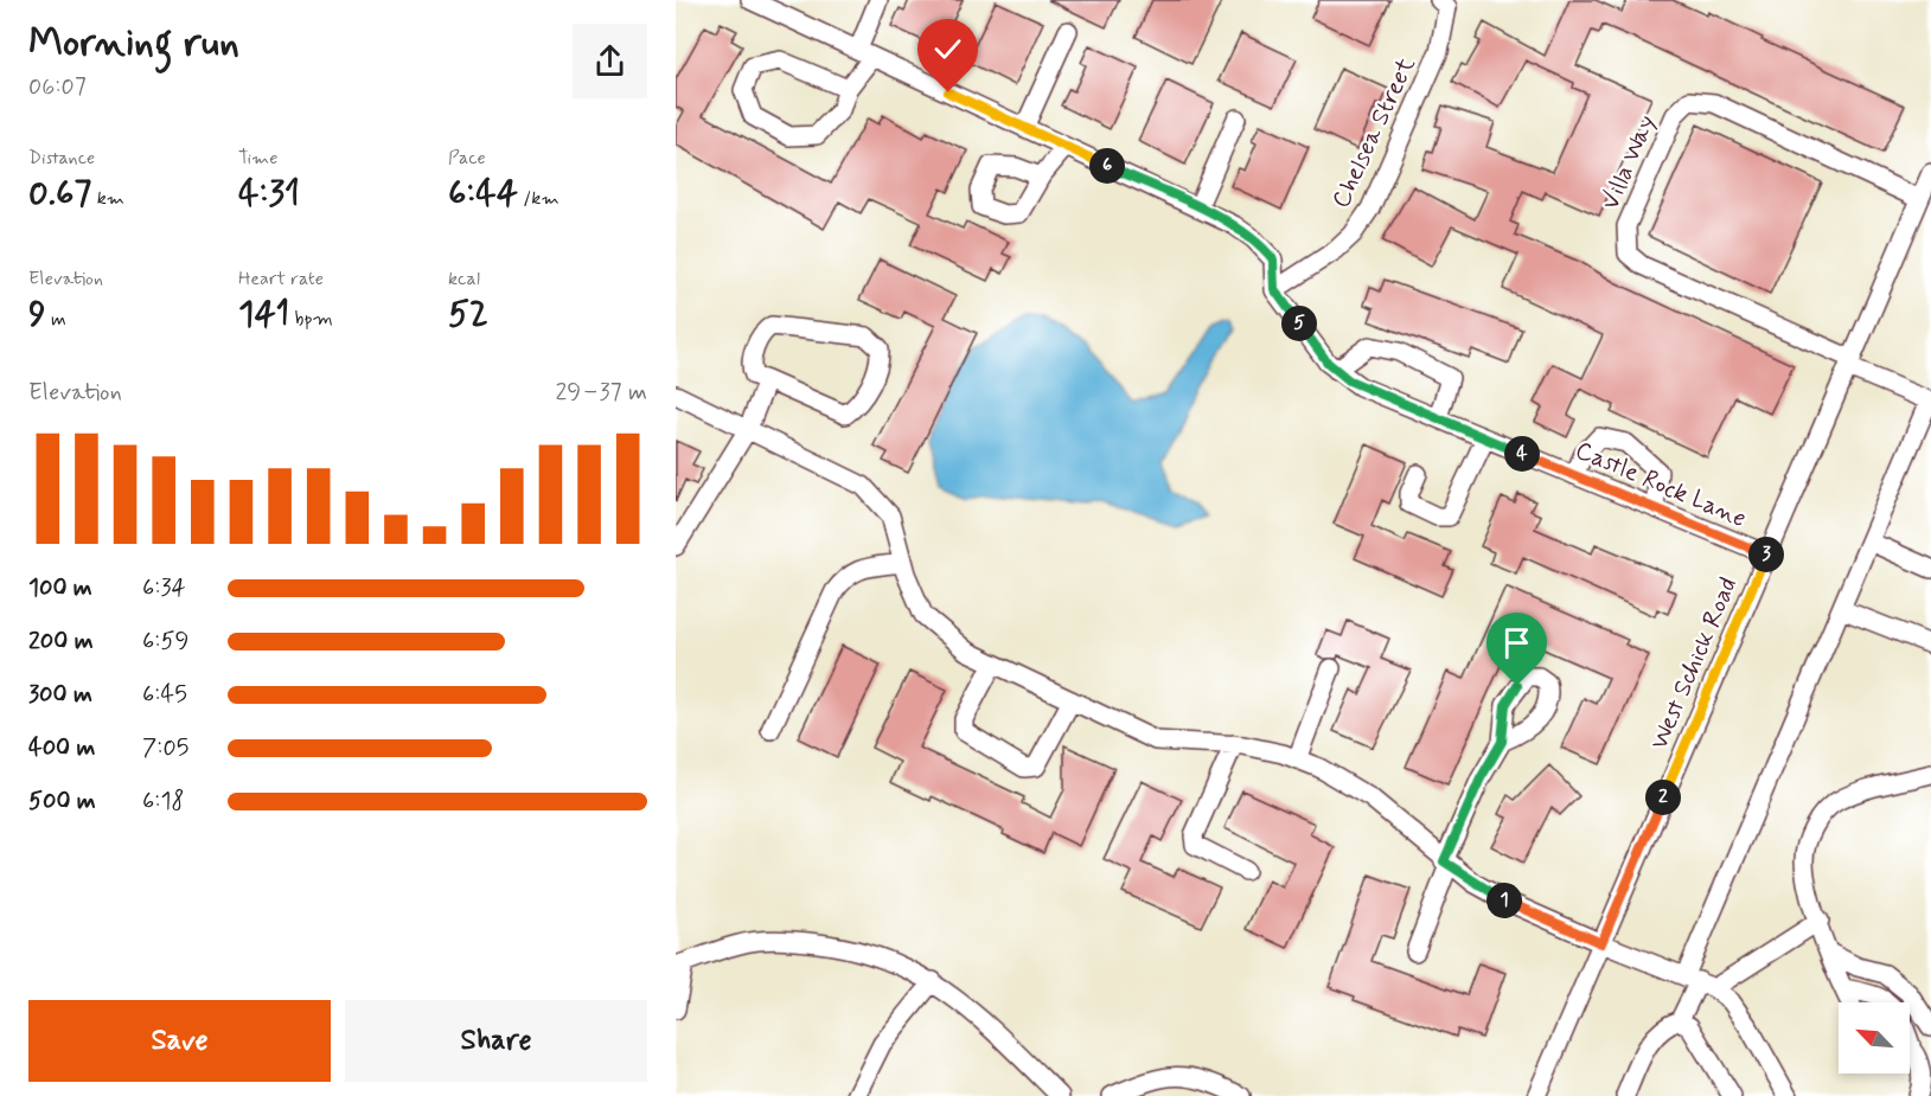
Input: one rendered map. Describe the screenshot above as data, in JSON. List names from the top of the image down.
{
  "streets": {
    "street": [
      "Chelsea Street",
      "Villa Way",
      "Castle Rock Lane",
      "West Schick Road"
    ]
  },
  "crossings": [
    ["Chelsea Street", "Castle Rock Lane"],
    ["Villa Way", "West Schick Road"],
    ["Castle Rock Lane", "West Schick Road"]
  ],
  "north": "top left",
  "page": {
    "heading": ["Morning run", "06:07"],
    "stats": [
      ["Distance", "0.67 km"],
      ["Time", "4:31"],
      ["Pace", "6:44 /km"],
      ["Elevation", "9 m"],
      ["Heart rate", "141 bpm"],
      ["kcal", "52"]
    ],
    "pins": [
      "6",
      "5",
      "4",
      "3",
      "2",
      "1"
    ],
    "chart": ["Elevation", "29–37 m"],
    "list": [
      {
        "name": "100 m",
        "note": "6:34"
      },
      {
        "name": "200 m",
        "note": "6:59"
      },
      {
        "name": "300 m",
        "note": "6:45"
      },
      {
        "name": "400 m",
        "note": "7:05"
      },
      {
        "name": "500 m",
        "note": "6:18"
      }
    ],
    "buttons": ["Save", "Share"]
  }
}
